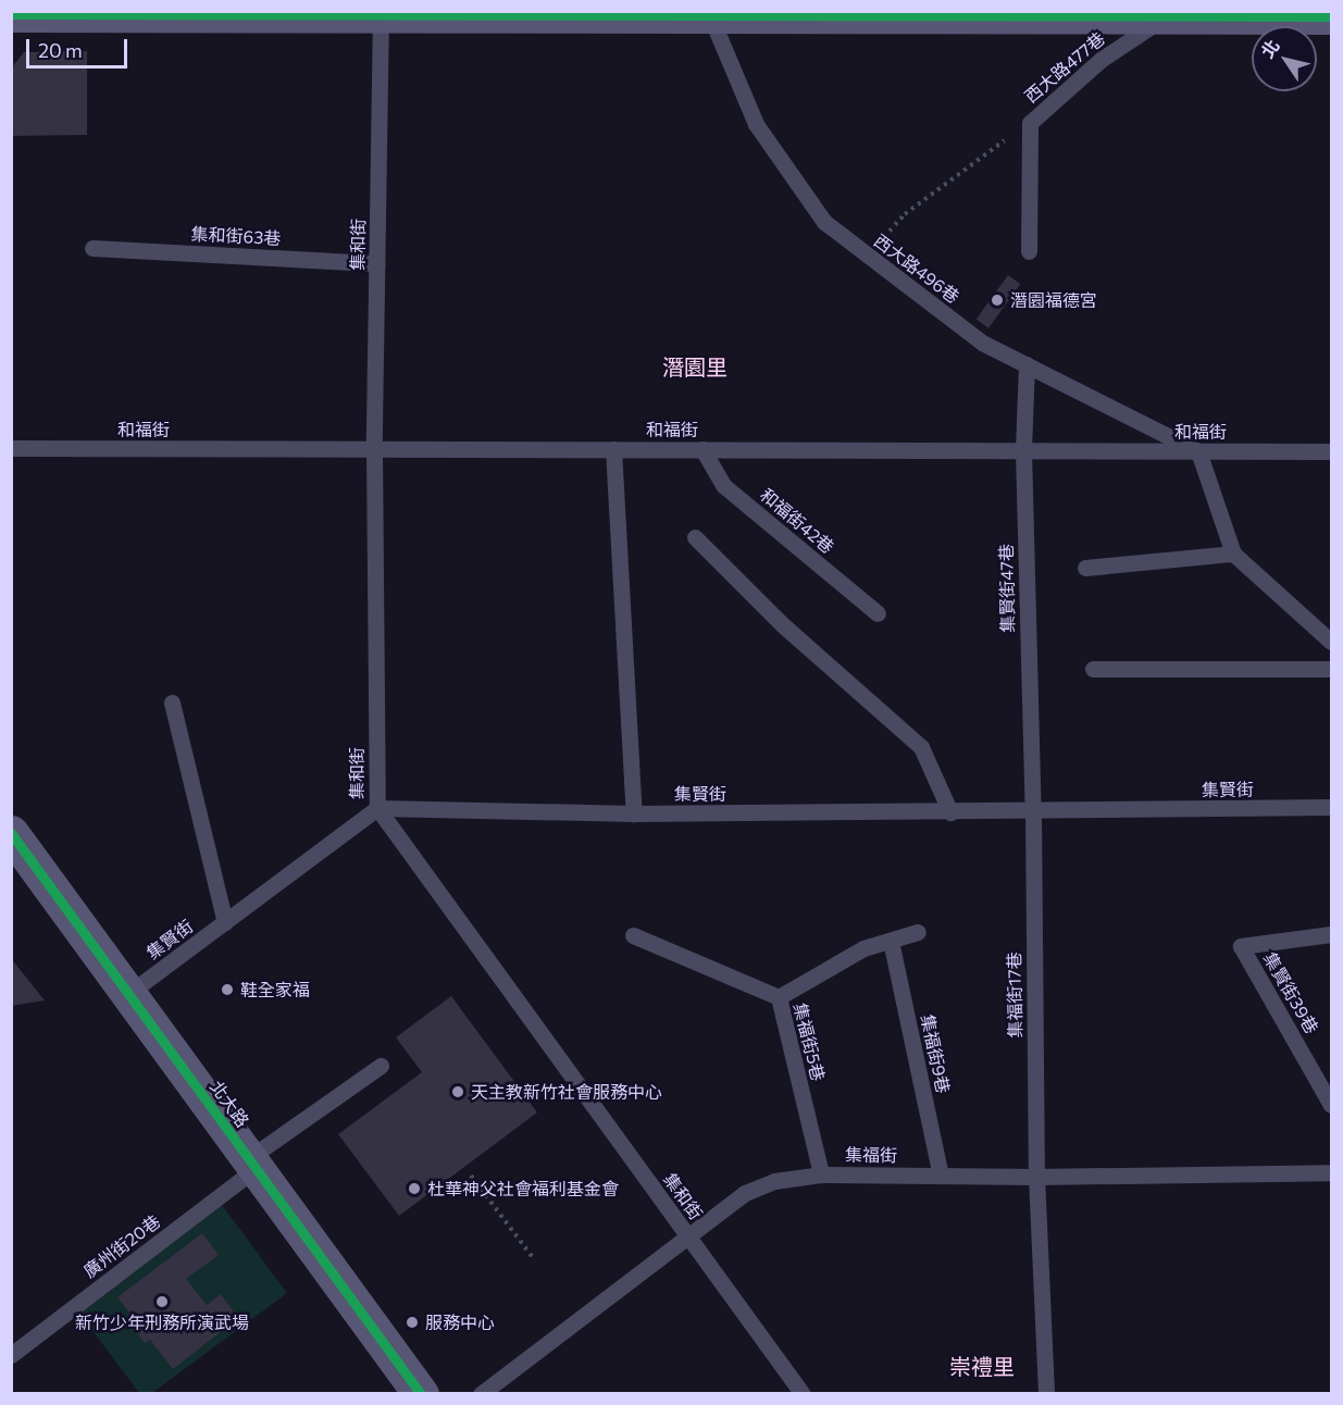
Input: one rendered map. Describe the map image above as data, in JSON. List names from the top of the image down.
{
  "streets": {
    "street": ["北大路"],
    "lane": [
      "西大路477巷",
      "集和街63巷",
      "集和街",
      "西大路496巷",
      "和福街",
      "和福街42巷",
      "集賢街47巷",
      "集賢街",
      "集賢街39巷",
      "集福街17巷",
      "集福街5巷",
      "集福街9巷",
      "集福街",
      "廣州街20巷"
    ]
  },
  "crossings": [
    ["集和街63巷", "集和街"],
    ["集和街", "和福街"],
    ["集和街", "集賢街"],
    ["集和街", "集福街"],
    ["西大路496巷", "和福街"],
    ["西大路496巷", "集賢街47巷"],
    ["和福街", "和福街42巷"],
    ["和福街", "集賢街47巷"],
    ["集賢街47巷", "集賢街"],
    ["集賢街47巷", "集福街17巷"],
    ["集賢街", "集福街17巷"],
    ["集賢街", "北大路"],
    ["集福街17巷", "集福街"],
    ["集福街5巷", "集福街"],
    ["集福街9巷", "集福街"],
    ["北大路", "廣州街20巷"]
  ],
  "districts": ["潛園里", "崇禮里"],
  "places": [
    "潛園福德宮",
    "鞋全家福",
    "天主教新竹社會服務中心",
    "杜華神父社會福利基金會",
    "新竹少年刑務所演武場",
    "服務中心"
  ],
  "scale_bar": "20 m",
  "north": "top left"
}
